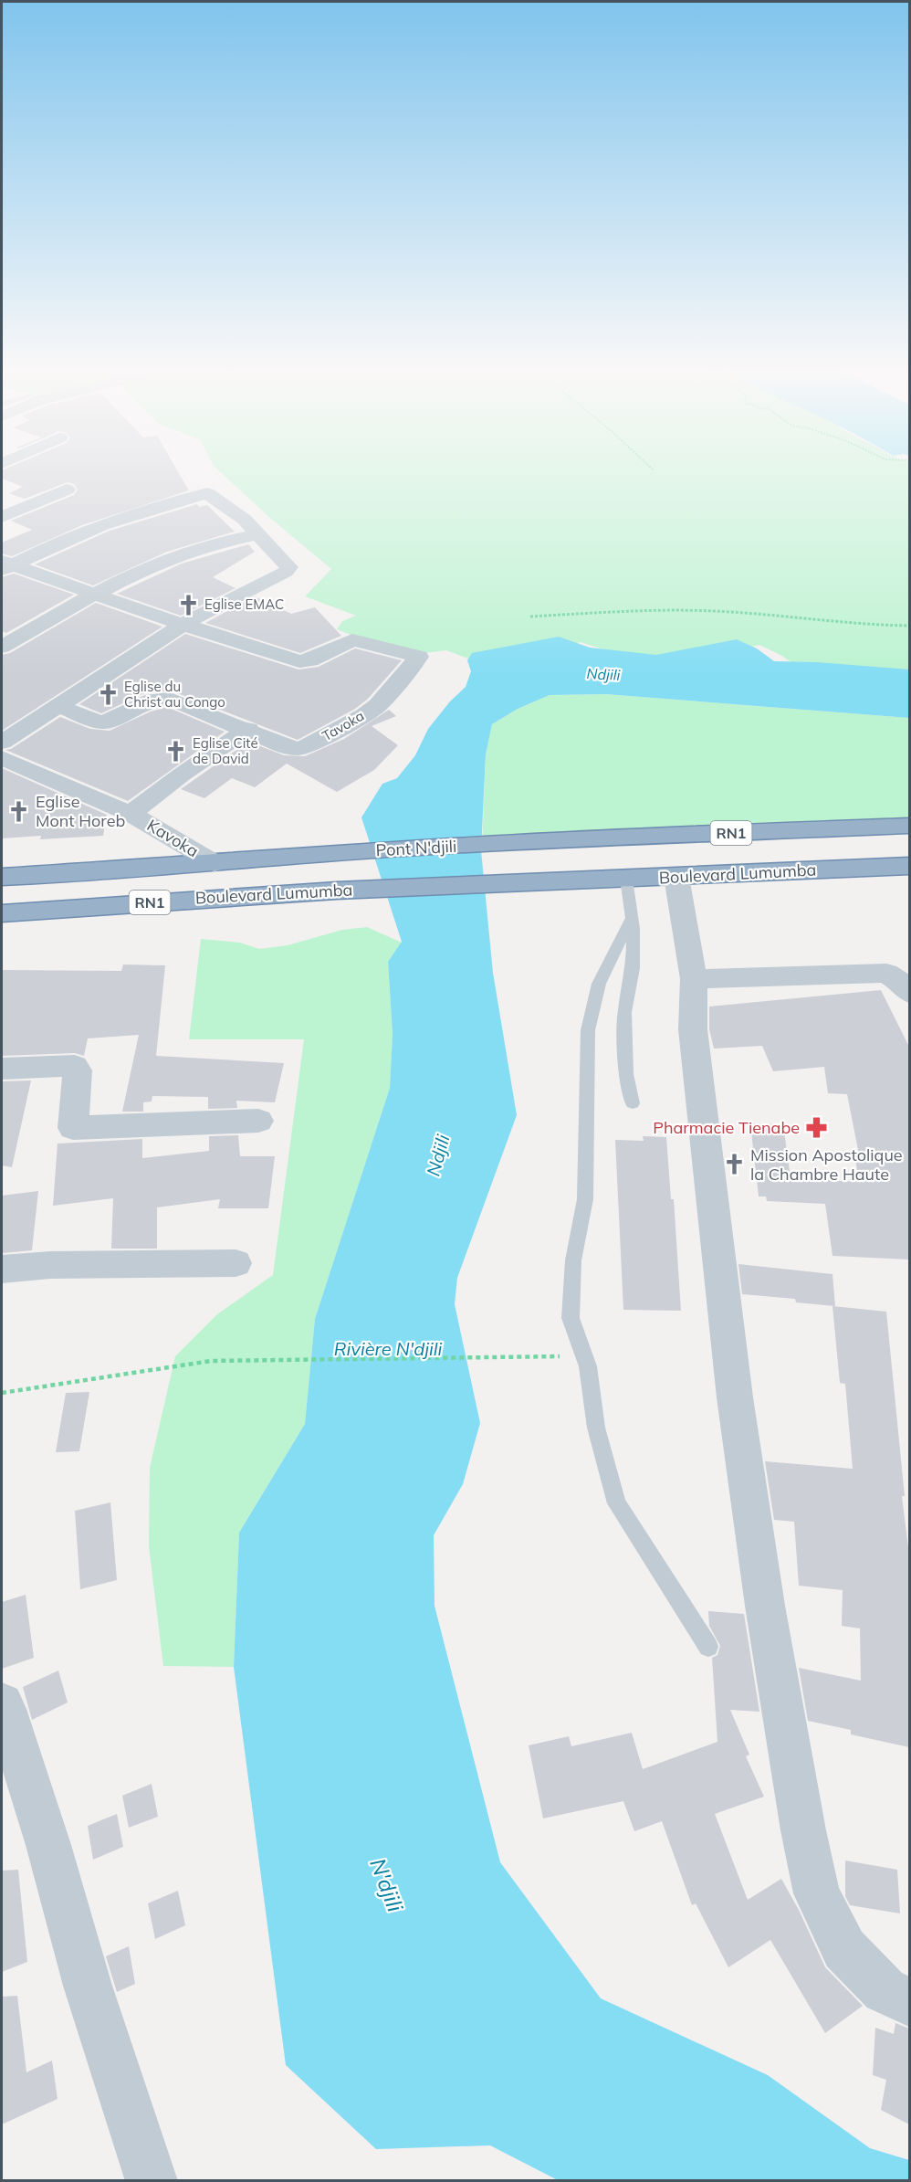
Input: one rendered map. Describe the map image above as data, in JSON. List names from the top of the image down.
{
  "streets": {
    "highway": ["RN1", "Pont N'djili", "Boulevard Lumumba"],
    "street": ["Tavoka", "Kavoka"]
  },
  "crossings": [
    ["Kavoka", "Boulevard Lumumba"],
    ["Pont N'djili", "Boulevard Lumumba"]
  ],
  "water": ["Ndjili", "Rivière N'djili", "N'djili"],
  "places": {
    "church": [
      "Eglise EMAC",
      "Eglise du Christ au Congo",
      "Eglise Cité de David",
      "Eglise Mont Horeb",
      "Mission Apostolique la Chambre Haute"
    ],
    "pharmacy": ["Pharmacie Tienabe"]
  }
}
